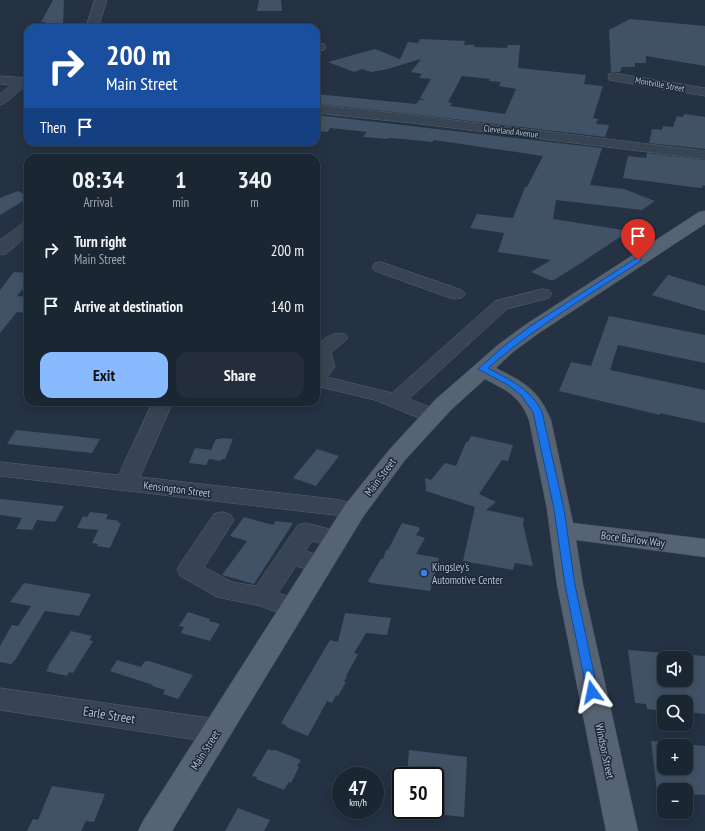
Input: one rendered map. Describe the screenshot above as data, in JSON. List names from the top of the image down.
{
  "streets": {
    "main road": ["Main Street", "Boce Barlow Way", "Windsor Street"],
    "street": [
      "Montville Street",
      "Cleveland Avenue",
      "Kensington Street",
      "Earle Street"
    ]
  },
  "crossings": [
    ["Main Street", "Kensington Street"],
    ["Main Street", "Earle Street"],
    ["Main Street", "Windsor Street"],
    ["Boce Barlow Way", "Windsor Street"]
  ],
  "places": ["Kingsley's Automotive Center"],
  "page": {
    "turn": ["200 m", "Main Street"],
    "then": "Then",
    "eta": [
      "08:34",
      "Arrival",
      "1",
      "min",
      "340",
      "m"
    ],
    "list": [
      {
        "name": "Turn right",
        "note": "Main Street",
        "value": "200 m"
      },
      {
        "name": "Arrive at destination",
        "value": "140 m"
      }
    ],
    "buttons": ["Exit", "Share"],
    "map_buttons": ["+", "−"],
    "speed": "47 km/h",
    "limit": "50"
  }
}
